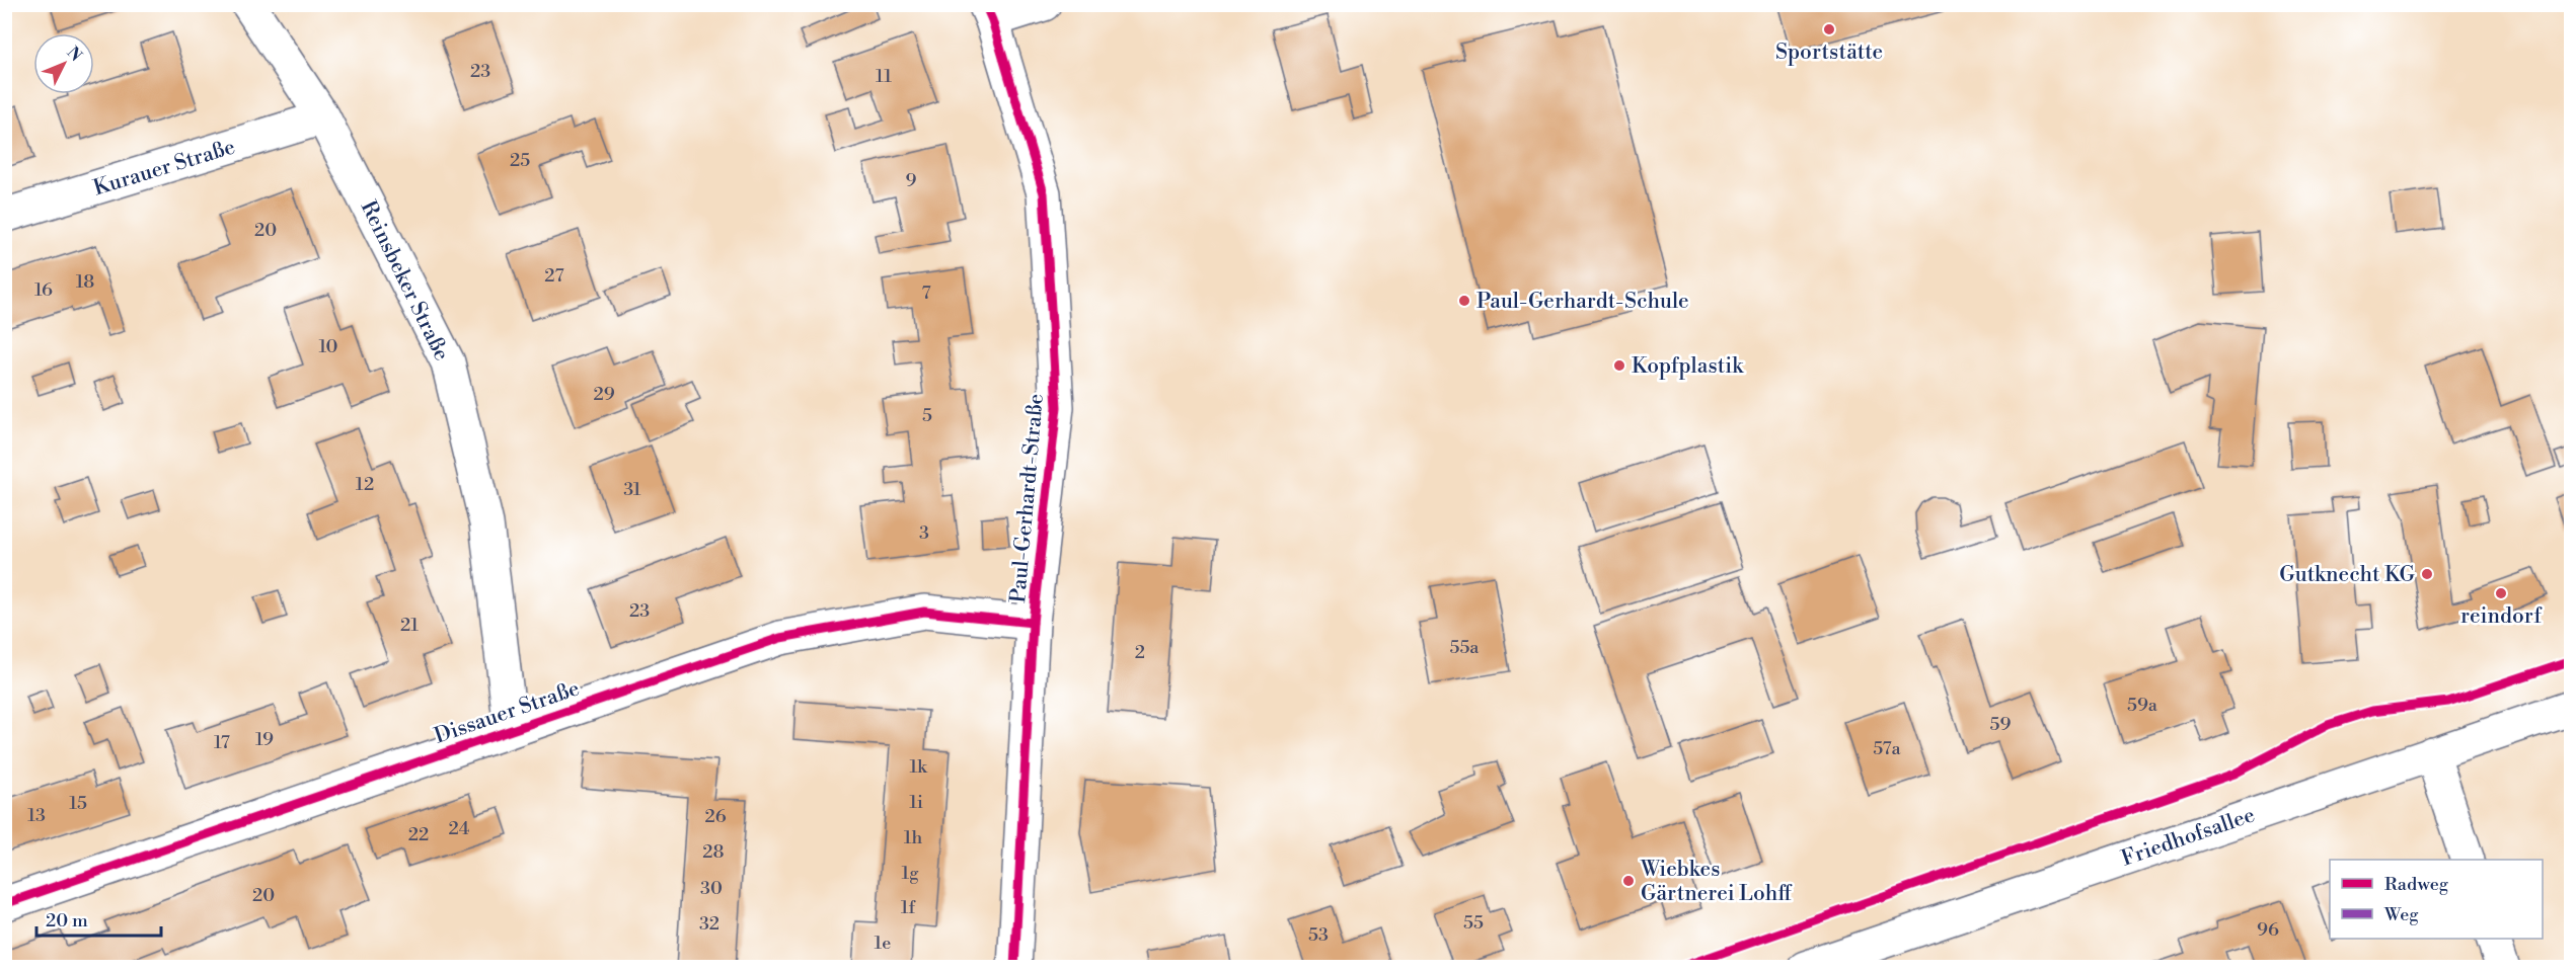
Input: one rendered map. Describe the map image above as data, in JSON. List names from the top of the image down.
{
  "streets": {
    "street": [
      "Kurauer Straße",
      "Reinsbeker Straße",
      "Paul-Gerhardt-Straße",
      "Dissauer Straße",
      "Friedhofsallee"
    ]
  },
  "crossings": [
    ["Kurauer Straße", "Reinsbeker Straße"],
    ["Reinsbeker Straße", "Dissauer Straße"],
    ["Paul-Gerhardt-Straße", "Dissauer Straße"]
  ],
  "places": [
    "Sportstätte",
    "Paul-Gerhardt-Schule",
    "Kopfplastik",
    "Gutknecht KG",
    "reindorf",
    "Wiebkes Gärtnerei Lohff"
  ],
  "house_numbers": [
    "23",
    "11",
    "25",
    "9",
    "20",
    "27",
    "18",
    "16",
    "7",
    "10",
    "29",
    "5",
    "12",
    "31",
    "3",
    "23",
    "21",
    "55a",
    "2",
    "59a",
    "59",
    "19",
    "17",
    "57a",
    "1k",
    "1i",
    "15",
    "13",
    "26",
    "24",
    "22",
    "1h",
    "28",
    "1g",
    "30",
    "20",
    "1f",
    "55",
    "32",
    "96",
    "53",
    "1e"
  ],
  "legend": ["Radweg", "Weg"],
  "scale_bar": "20 m",
  "north": "top right"
}
